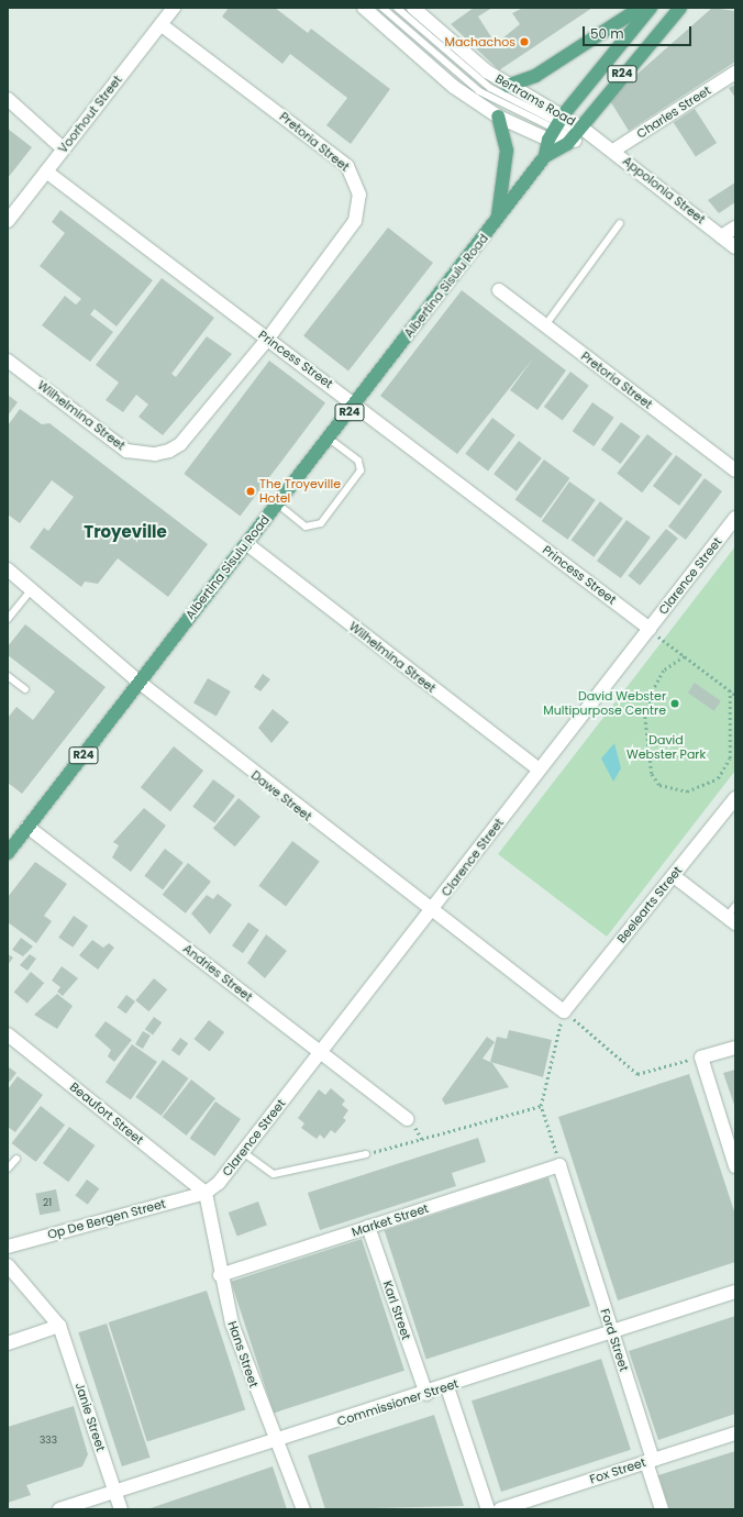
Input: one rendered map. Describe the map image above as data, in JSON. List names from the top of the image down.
{
  "streets": {
    "main road": ["R24", "Albertina Sisulu Road"],
    "street": [
      "Bertrams Road",
      "Charles Street",
      "Voorhout Street",
      "Pretoria Street",
      "Appolonia Street",
      "Princess Street",
      "Wilhelmina Street",
      "Clarence Street",
      "Dawe Street",
      "Beelearts Street",
      "Andries Street",
      "Beaufort Street",
      "Op De Bergen Street",
      "Market Street",
      "Karl Street",
      "Ford Street",
      "Hans Street",
      "Commissioner Street",
      "Janie Street",
      "Fox Street"
    ]
  },
  "crossings": [
    ["Bertrams Road", "Appolonia Street"],
    ["Bertrams Road", "Albertina Sisulu Road"],
    ["Charles Street", "Appolonia Street"],
    ["Voorhout Street", "Pretoria Street"],
    ["Voorhout Street", "Princess Street"],
    ["Pretoria Street", "Princess Street"],
    ["Pretoria Street", "Wilhelmina Street"],
    ["Appolonia Street", "Albertina Sisulu Road"],
    ["Albertina Sisulu Road", "Princess Street"],
    ["Albertina Sisulu Road", "Wilhelmina Street"],
    ["Albertina Sisulu Road", "Dawe Street"],
    ["Albertina Sisulu Road", "Andries Street"],
    ["Princess Street", "Wilhelmina Street"],
    ["Princess Street", "Clarence Street"],
    ["Wilhelmina Street", "Clarence Street"],
    ["Clarence Street", "Dawe Street"],
    ["Clarence Street", "Andries Street"],
    ["Clarence Street", "Beaufort Street"],
    ["Clarence Street", "Op De Bergen Street"],
    ["Clarence Street", "Hans Street"],
    ["Dawe Street", "Beelearts Street"],
    ["Beaufort Street", "Op De Bergen Street"],
    ["Beaufort Street", "Hans Street"],
    ["Op De Bergen Street", "Hans Street"],
    ["Market Street", "Karl Street"],
    ["Market Street", "Ford Street"],
    ["Market Street", "Hans Street"],
    ["Karl Street", "Commissioner Street"],
    ["Ford Street", "Commissioner Street"],
    ["Ford Street", "Fox Street"],
    ["Hans Street", "Commissioner Street"],
    ["Commissioner Street", "Janie Street"]
  ],
  "districts": ["Troyeville"],
  "parks": ["David Webster Park"],
  "places": ["Machachos", "The Troyeville Hotel", "David Webster Multipurpose Centre"],
  "house_numbers": ["21", "333"],
  "scale_bar": "50 m"
}
